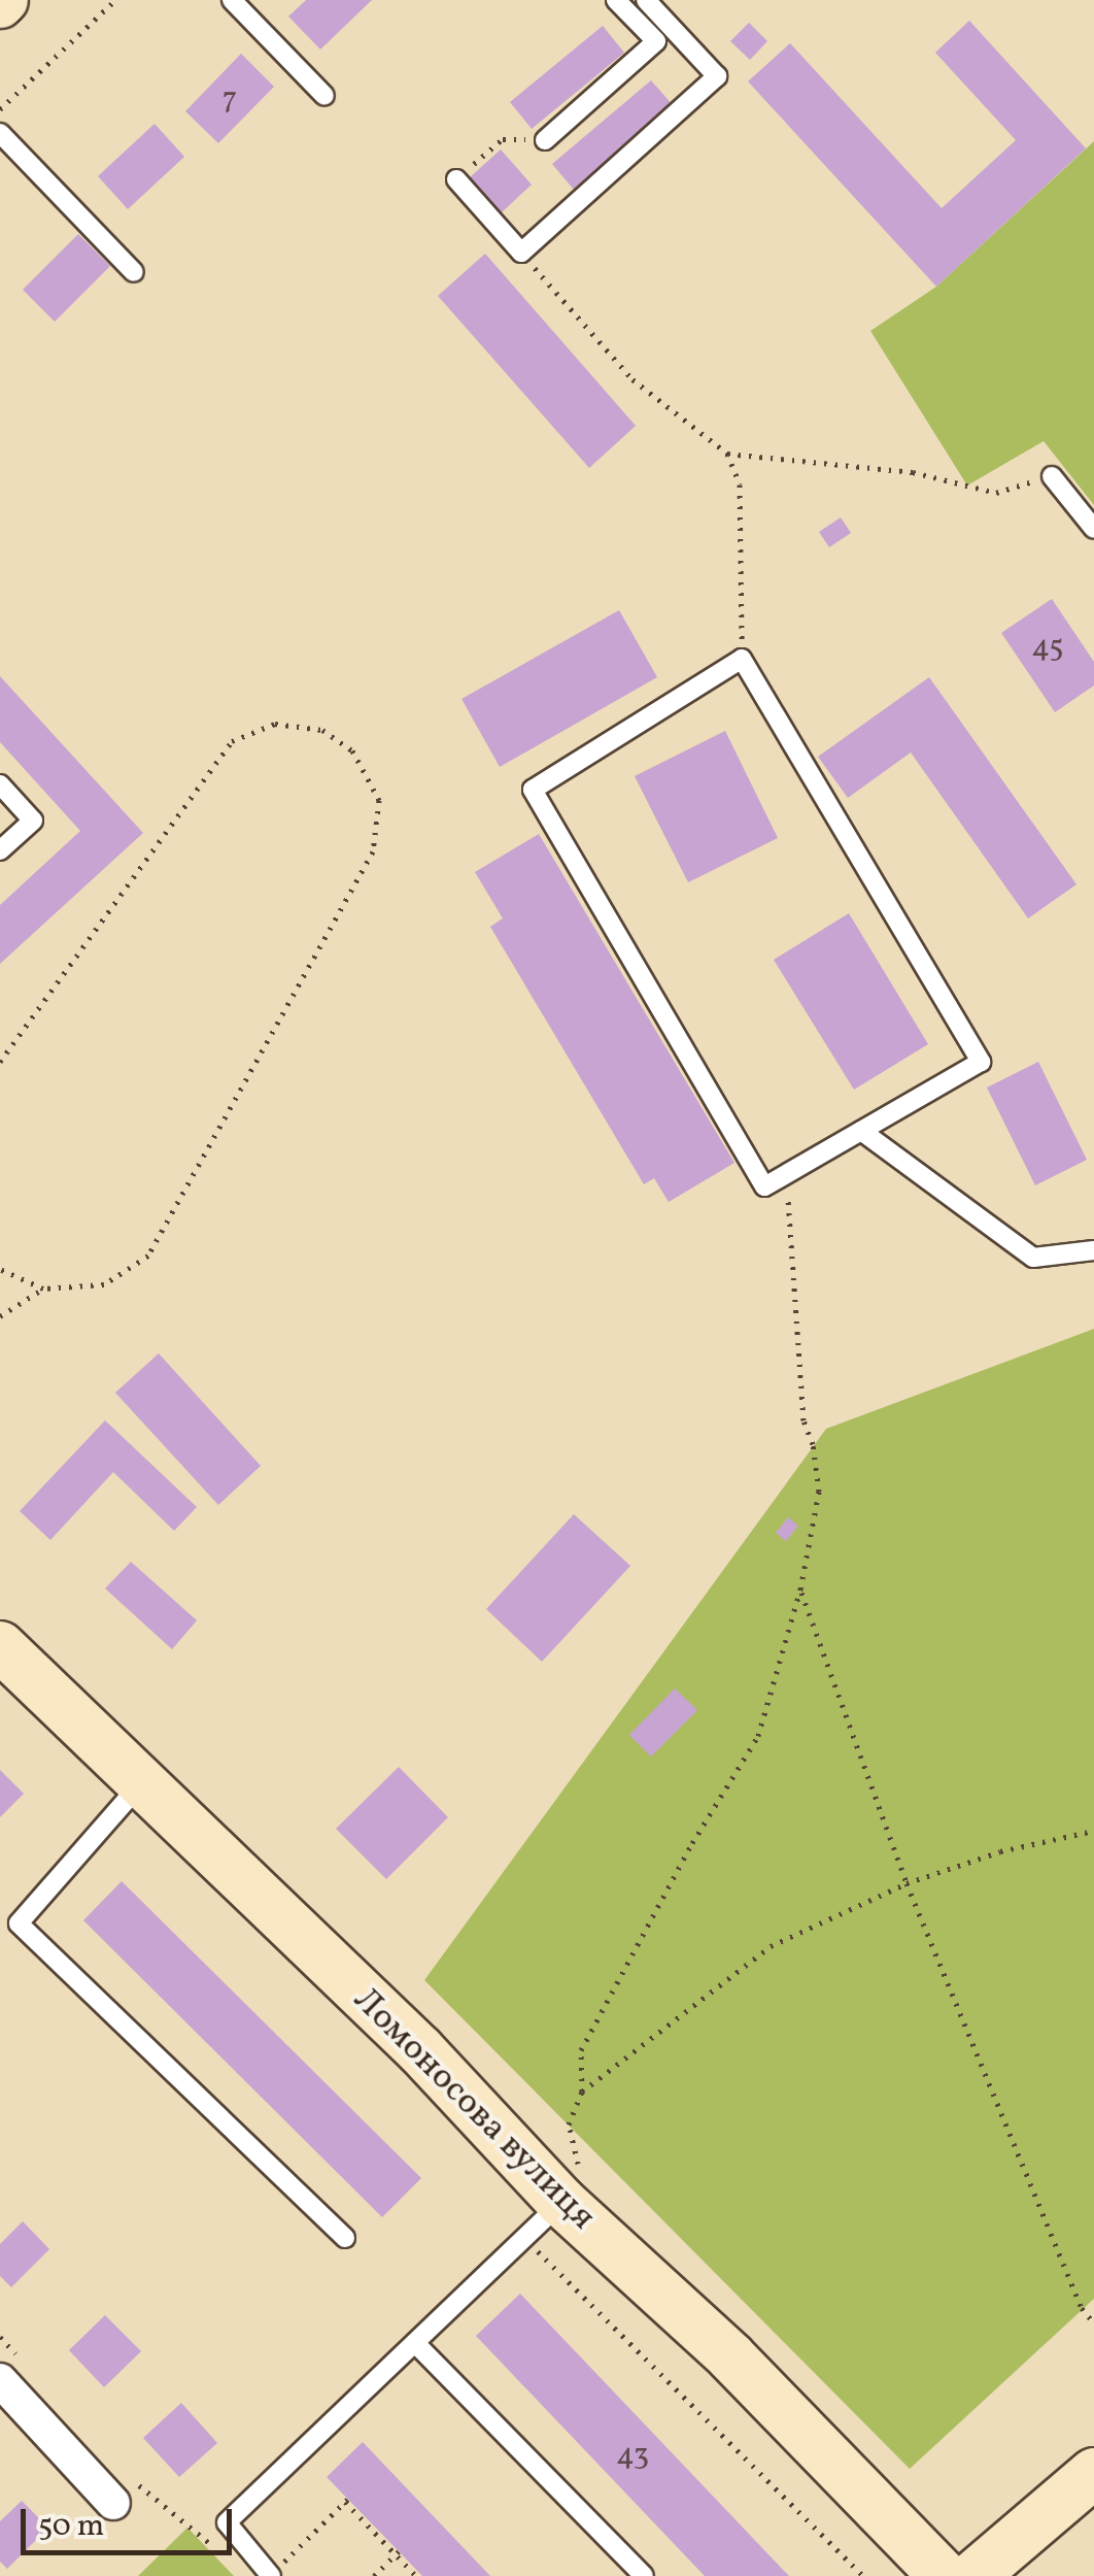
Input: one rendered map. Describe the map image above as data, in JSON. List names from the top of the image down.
{
  "streets": {
    "street": ["Ломоносова вулиця"]
  },
  "house_numbers": ["7", "45", "43"],
  "scale_bar": "50 m"
}
